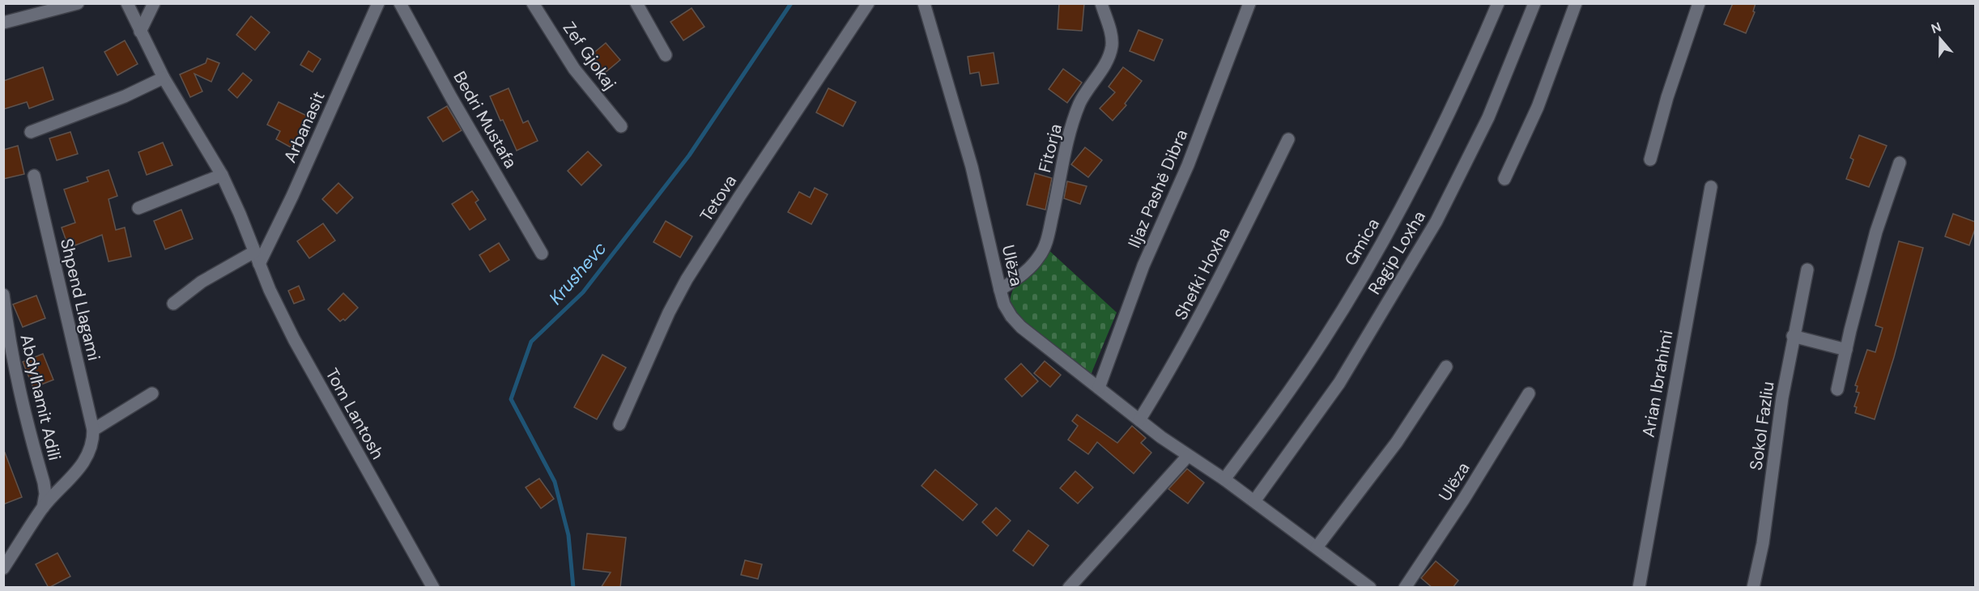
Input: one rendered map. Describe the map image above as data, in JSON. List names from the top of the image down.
{
  "streets": {
    "street": [
      "Zef Gjokaj",
      "Bedri Mustafa",
      "Arbanasit",
      "Fitorja",
      "Iljaz Pashë Dibra",
      "Tetova",
      "Gmica",
      "Ragip Loxha",
      "Ulëza",
      "Shefki Hoxha",
      "Shpend Llagami",
      "Arian Ibrahimi",
      "Abdylhamit Adili",
      "Tom Lantosh",
      "Sokol Fazliu"
    ]
  },
  "crossings": [
    ["Arbanasit", "Tom Lantosh"],
    ["Fitorja", "Ulëza"],
    ["Iljaz Pashë Dibra", "Ulëza"],
    ["Gmica", "Ulëza"],
    ["Ragip Loxha", "Ulëza"],
    ["Ulëza", "Shefki Hoxha"],
    ["Shpend Llagami", "Abdylhamit Adili"]
  ],
  "water": ["Krushevc"],
  "north": "top"
}
